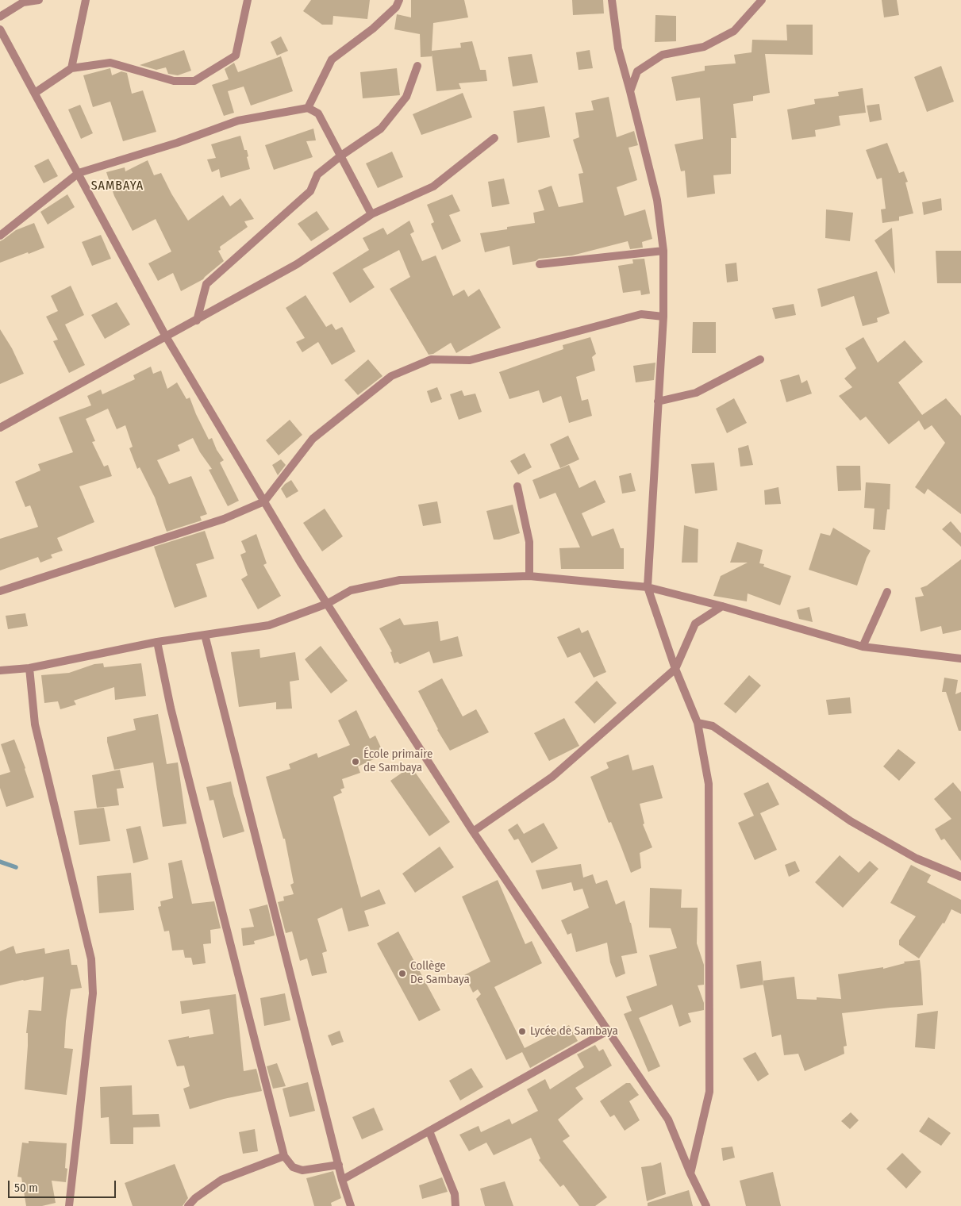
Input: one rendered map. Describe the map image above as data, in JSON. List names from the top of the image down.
{
  "districts": ["SAMBAYA"],
  "places": ["École primaire de Sambaya", "Collège De Sambaya", "Lycée de Sambaya"],
  "scale_bar": "50 m"
}
